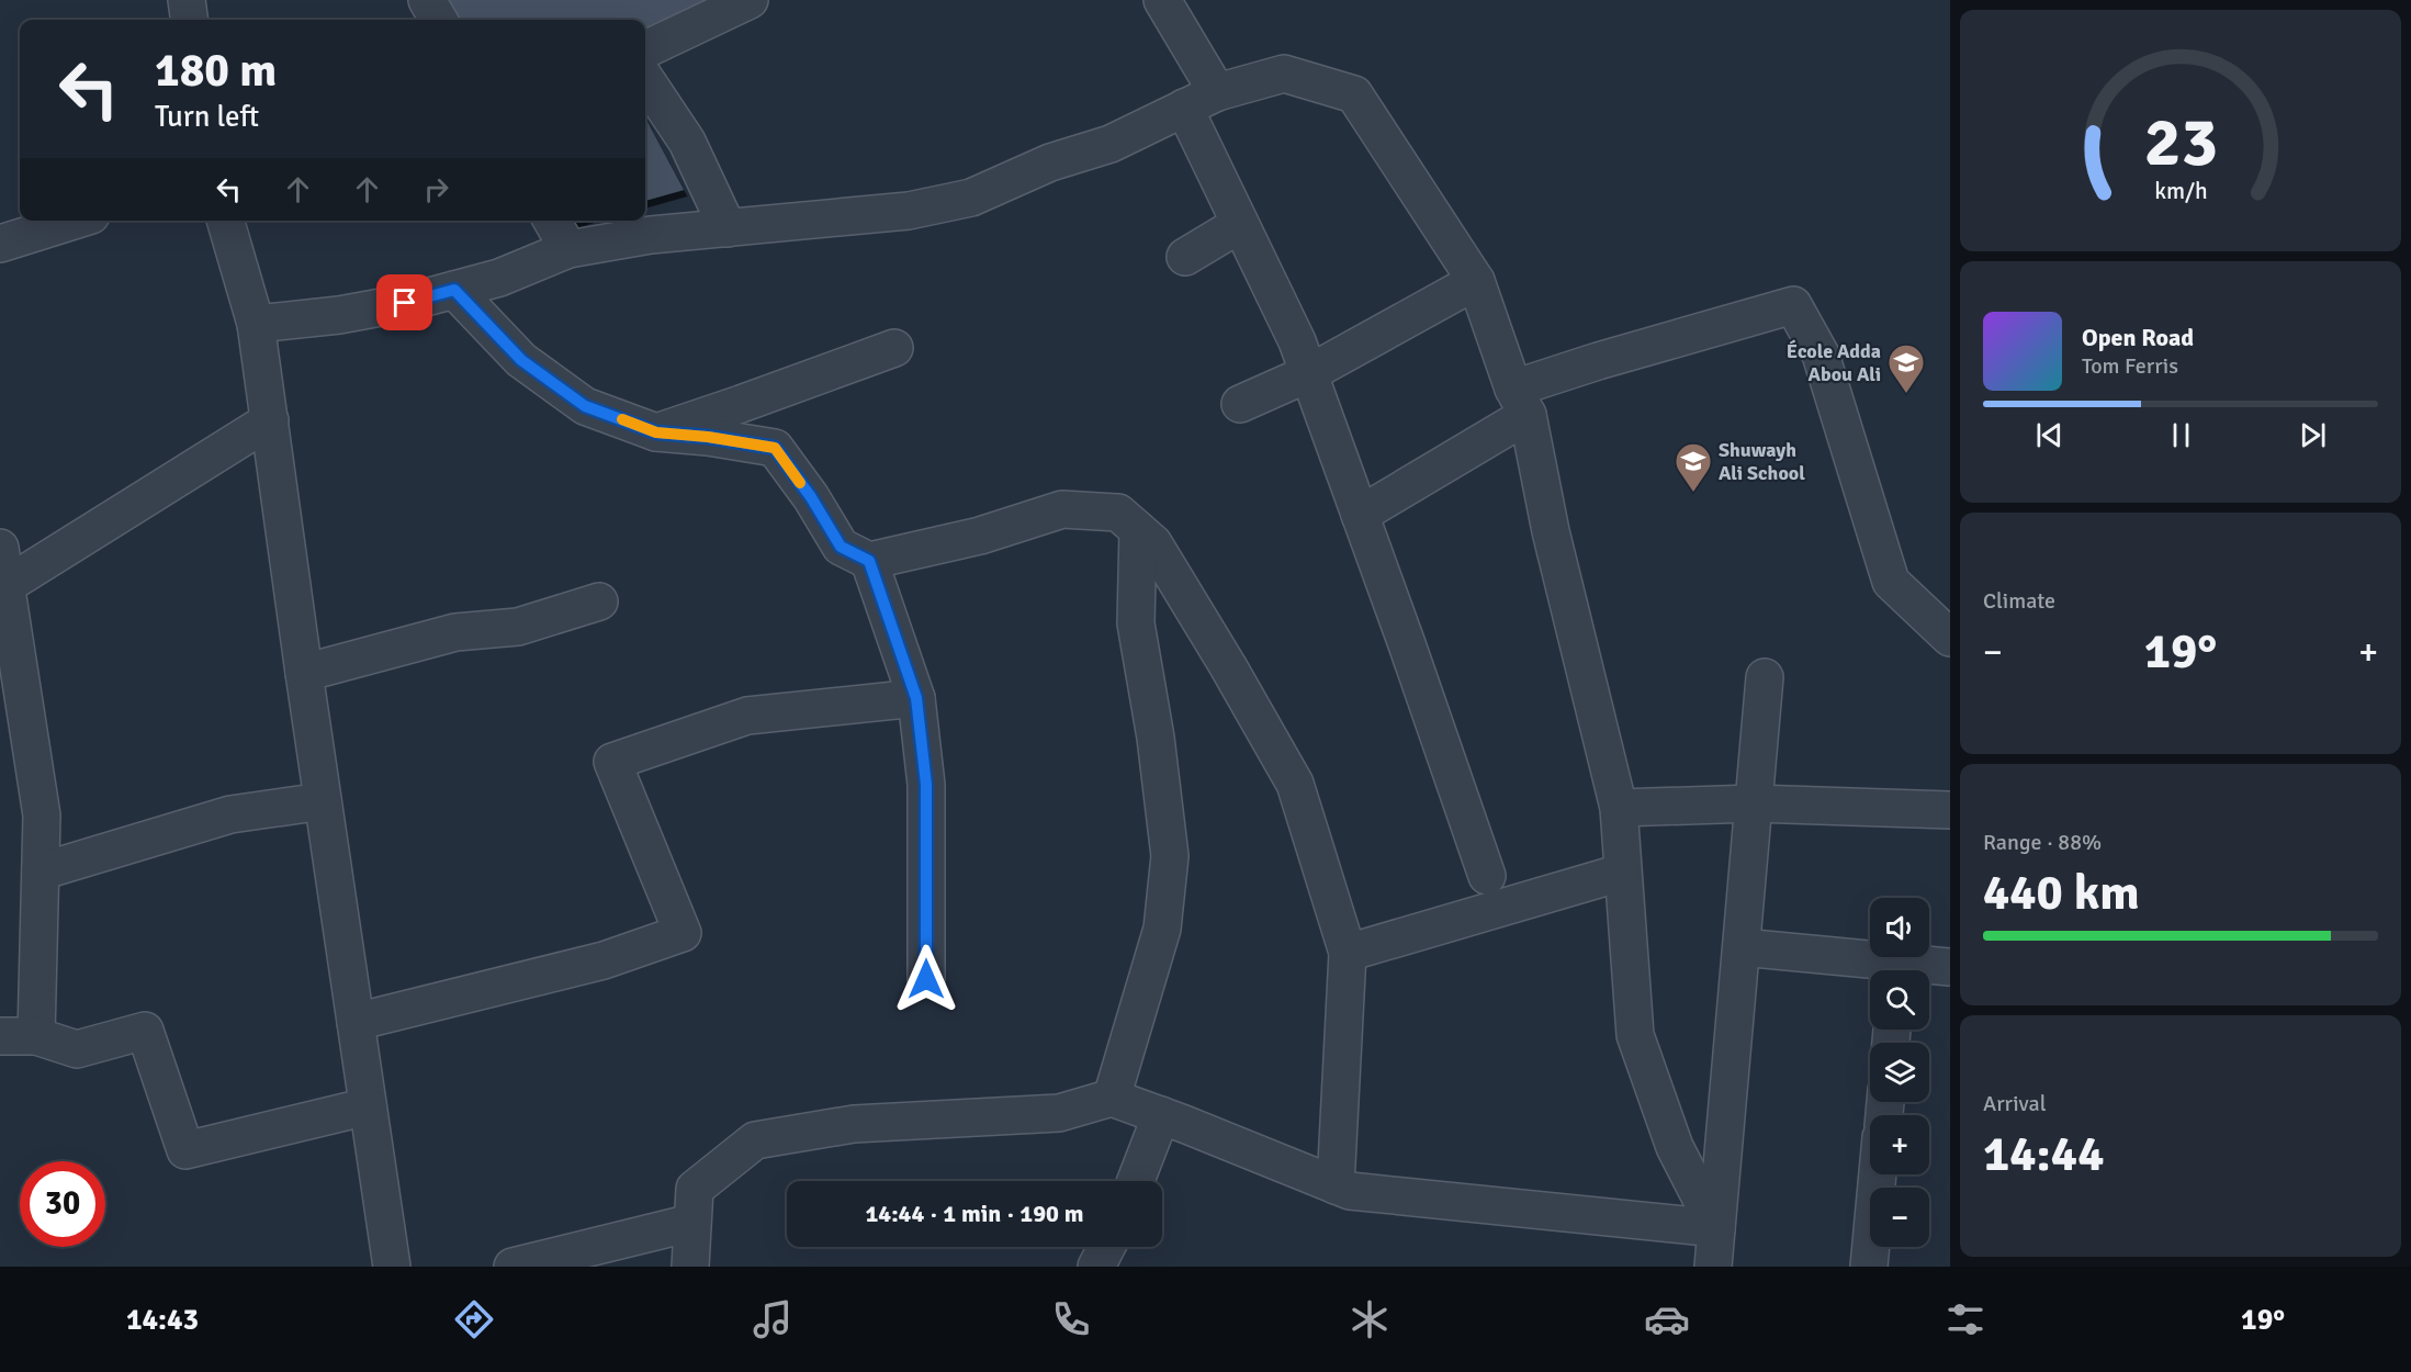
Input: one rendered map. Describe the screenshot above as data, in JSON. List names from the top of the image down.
{
  "places": {
    "school or university": ["École Adda Abou Ali", "Shuwayh Ali School"]
  },
  "page": {
    "turn": ["180 m", "Turn left"],
    "song": ["Open Road", "Tom Ferris"],
    "tile": [
      "Climate",
      ["Range · 88%", "440 km"],
      ["Arrival", "14:44"]
    ],
    "heat": ["−", "19°", "+"],
    "map_buttons": ["+", "−"],
    "limit": "30",
    "trip": "14:44 · 1 min · 190 m",
    "tabs": ["14:43", "19°"],
    "gauge": ["23", "km/h"]
  }
}
